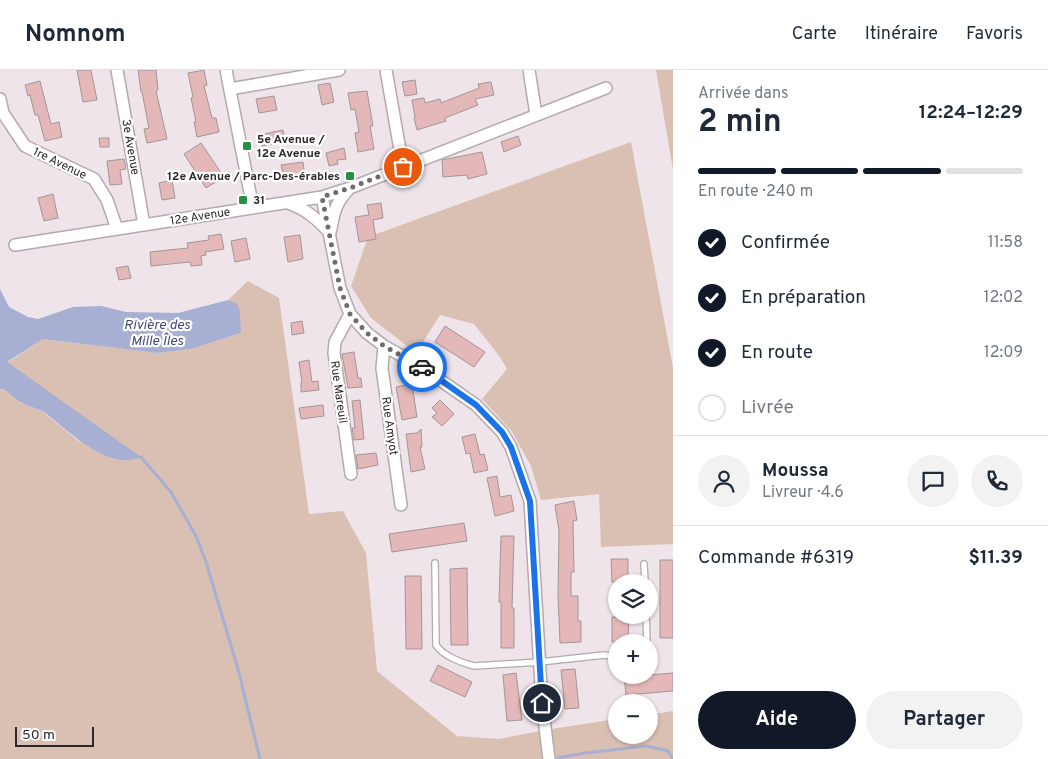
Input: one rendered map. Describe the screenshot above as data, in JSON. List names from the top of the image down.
{
  "streets": {
    "street": [
      "3e Avenue",
      "1re Avenue",
      "12e Avenue",
      "Rue Mareuil",
      "Rue Amyot"
    ]
  },
  "crossings": [
    ["3e Avenue", "12e Avenue"],
    ["1re Avenue", "12e Avenue"]
  ],
  "water": ["Rivière des Mille Îles"],
  "places": {
    "transit": ["5e Avenue / 12e Avenue", "12e Avenue / Parc-Des-érables", "31"]
  },
  "scale_bar": "50 m",
  "page": {
    "header": "Nomnom",
    "nav": ["Carte", "Itinéraire", "Favoris"],
    "heading": ["2 min", "Arrivée dans", "12:24–12:29"],
    "panel": [
      "Moussa",
      "Livreur · 4.6",
      "Commande #6319",
      "$11.39"
    ],
    "bar": "En route · 240 m",
    "list": [
      ["Confirmée", "11:58"],
      ["En préparation", "12:02"],
      ["En route", "12:09"],
      "Livrée"
    ],
    "map_buttons": ["+", "−"],
    "buttons": ["Aide", "Partager"],
    "scale": "50 m"
  }
}
